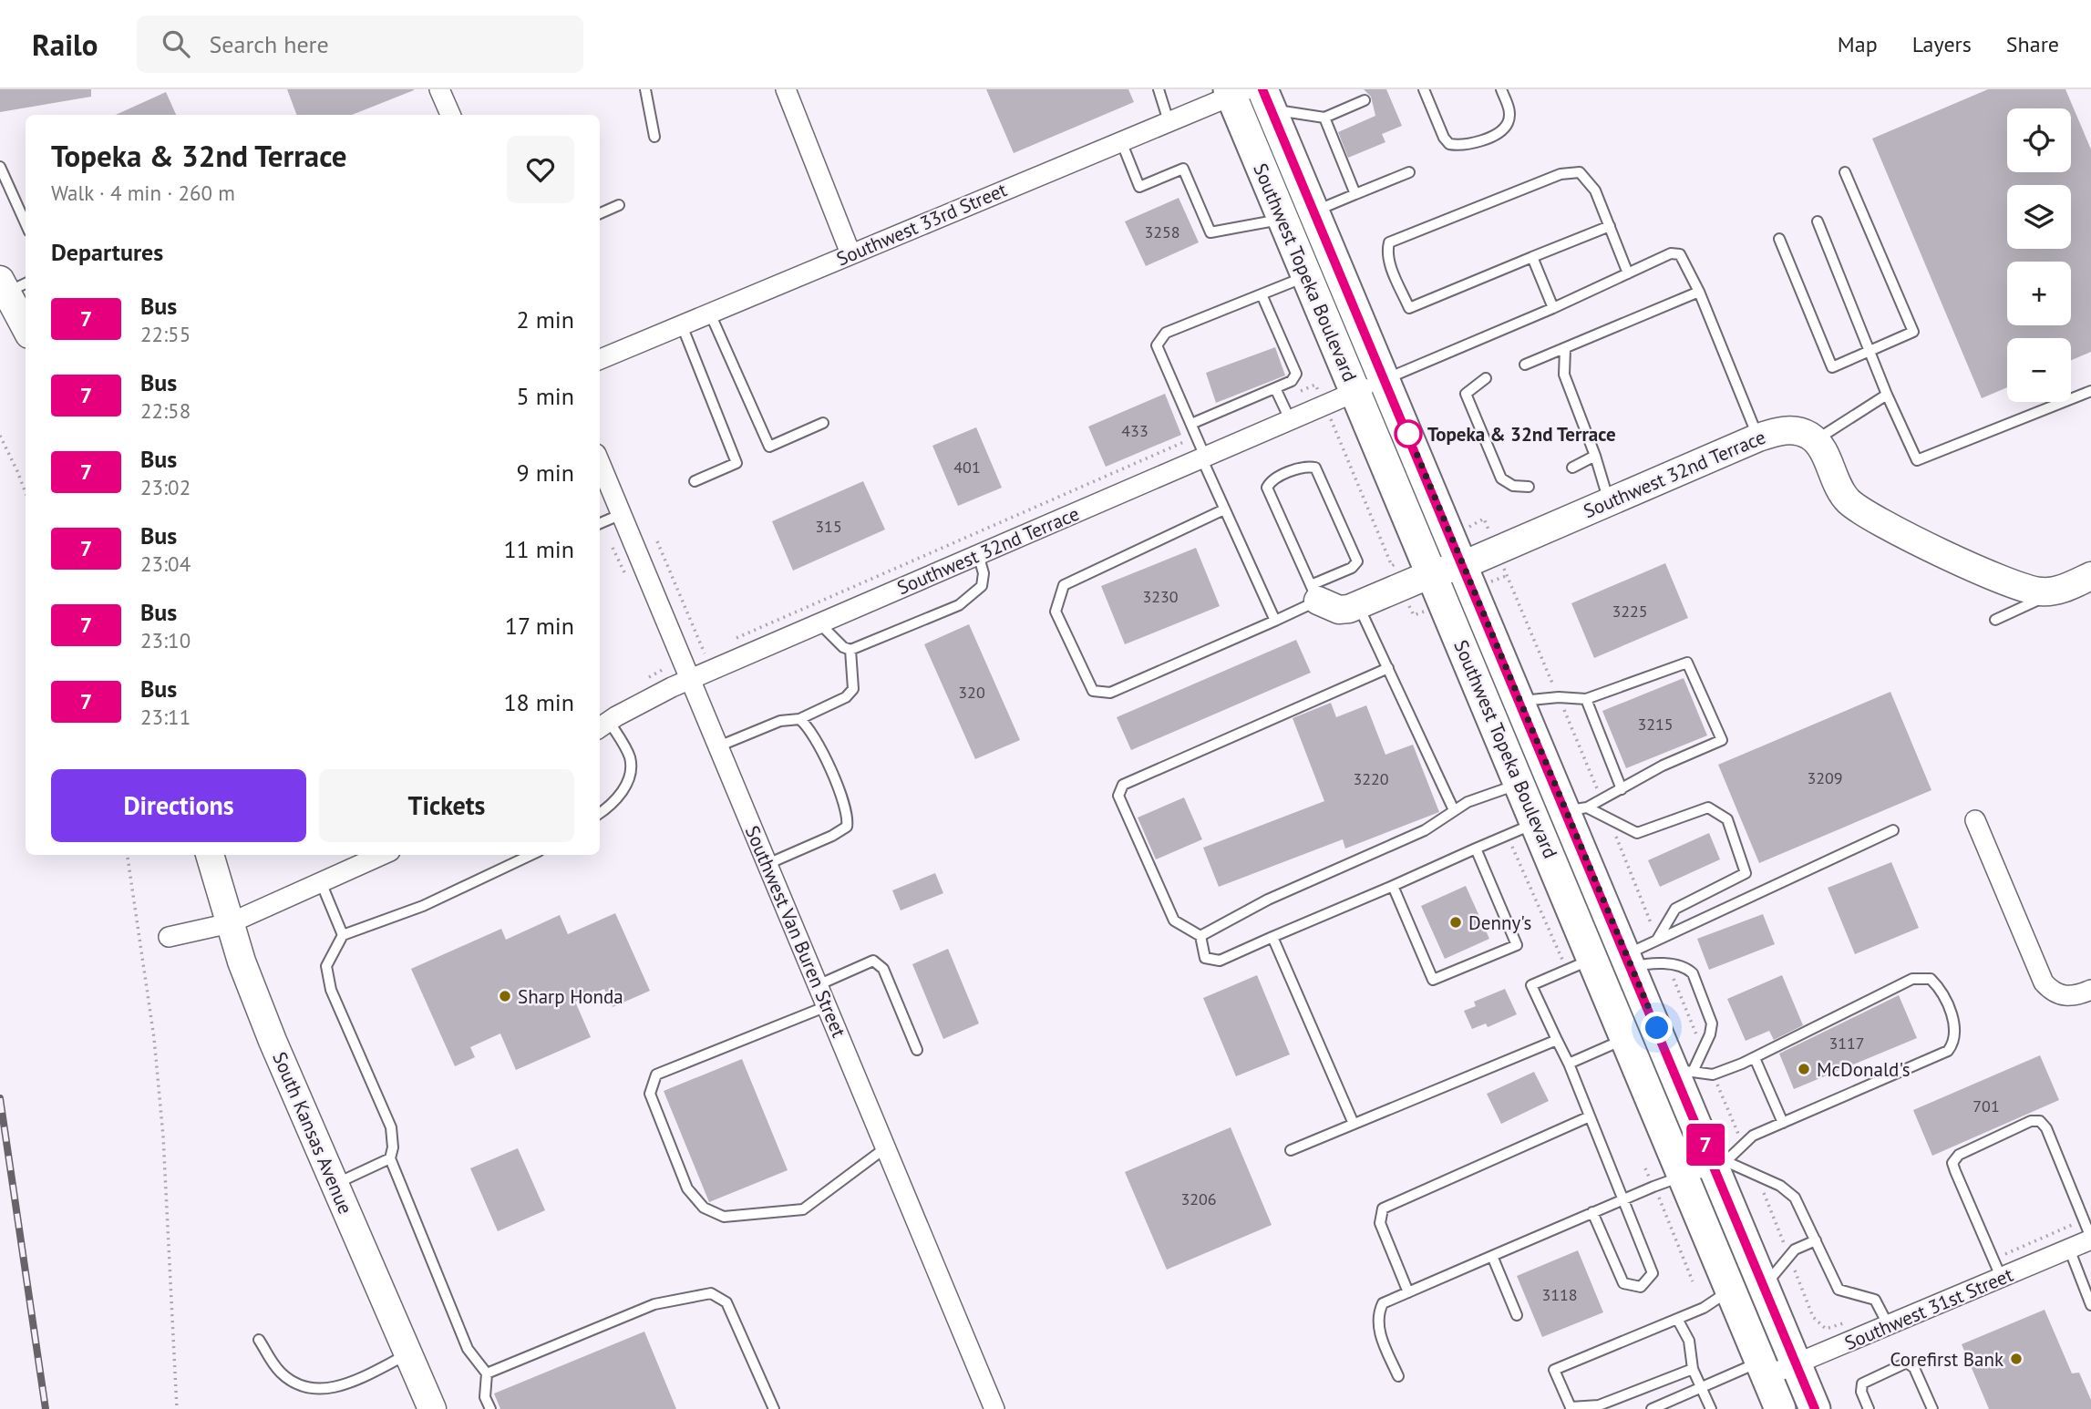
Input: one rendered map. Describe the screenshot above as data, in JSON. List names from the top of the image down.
{
  "streets": {
    "main road": ["Southwest Topeka Boulevard"],
    "street": [
      "Southwest 33rd Street",
      "Southwest 32nd Terrace",
      "Southwest Van Buren Street",
      "South Kansas Avenue",
      "Southwest 31st Street"
    ]
  },
  "crossings": [
    ["Southwest 33rd Street", "Southwest Topeka Boulevard"],
    ["Southwest Topeka Boulevard", "Southwest 32nd Terrace"],
    ["Southwest Topeka Boulevard", "Southwest 31st Street"],
    ["Southwest 32nd Terrace", "Southwest Van Buren Street"]
  ],
  "places": [
    "Topeka & 32nd Terrace",
    "Denny's",
    "Sharp Honda",
    "McDonald's",
    "Corefirst Bank"
  ],
  "lines": ["bus line 7"],
  "house_numbers": [
    "3258",
    "433",
    "401",
    "315",
    "3230",
    "3225",
    "320",
    "3215",
    "3209",
    "3220",
    "3117",
    "701",
    "3206",
    "3118"
  ],
  "page": {
    "header": "Railo",
    "search": "Search here",
    "nav": ["Map", "Layers", "Share"],
    "on_map": "7",
    "map_buttons": ["+", "−"],
    "heading": [
      ["Topeka & 32nd Terrace", "Walk · 4 min · 260 m"],
      "Departures"
    ],
    "list": [
      {
        "mark": "7",
        "name": "Bus",
        "note": "22:55",
        "value": "2 min"
      },
      {
        "mark": "7",
        "name": "Bus",
        "note": "22:58",
        "value": "5 min"
      },
      {
        "mark": "7",
        "name": "Bus",
        "note": "23:02",
        "value": "9 min"
      },
      {
        "mark": "7",
        "name": "Bus",
        "note": "23:04",
        "value": "11 min"
      },
      {
        "mark": "7",
        "name": "Bus",
        "note": "23:10",
        "value": "17 min"
      },
      {
        "mark": "7",
        "name": "Bus",
        "note": "23:11",
        "value": "18 min"
      }
    ],
    "buttons": ["Directions", "Tickets"]
  }
}
